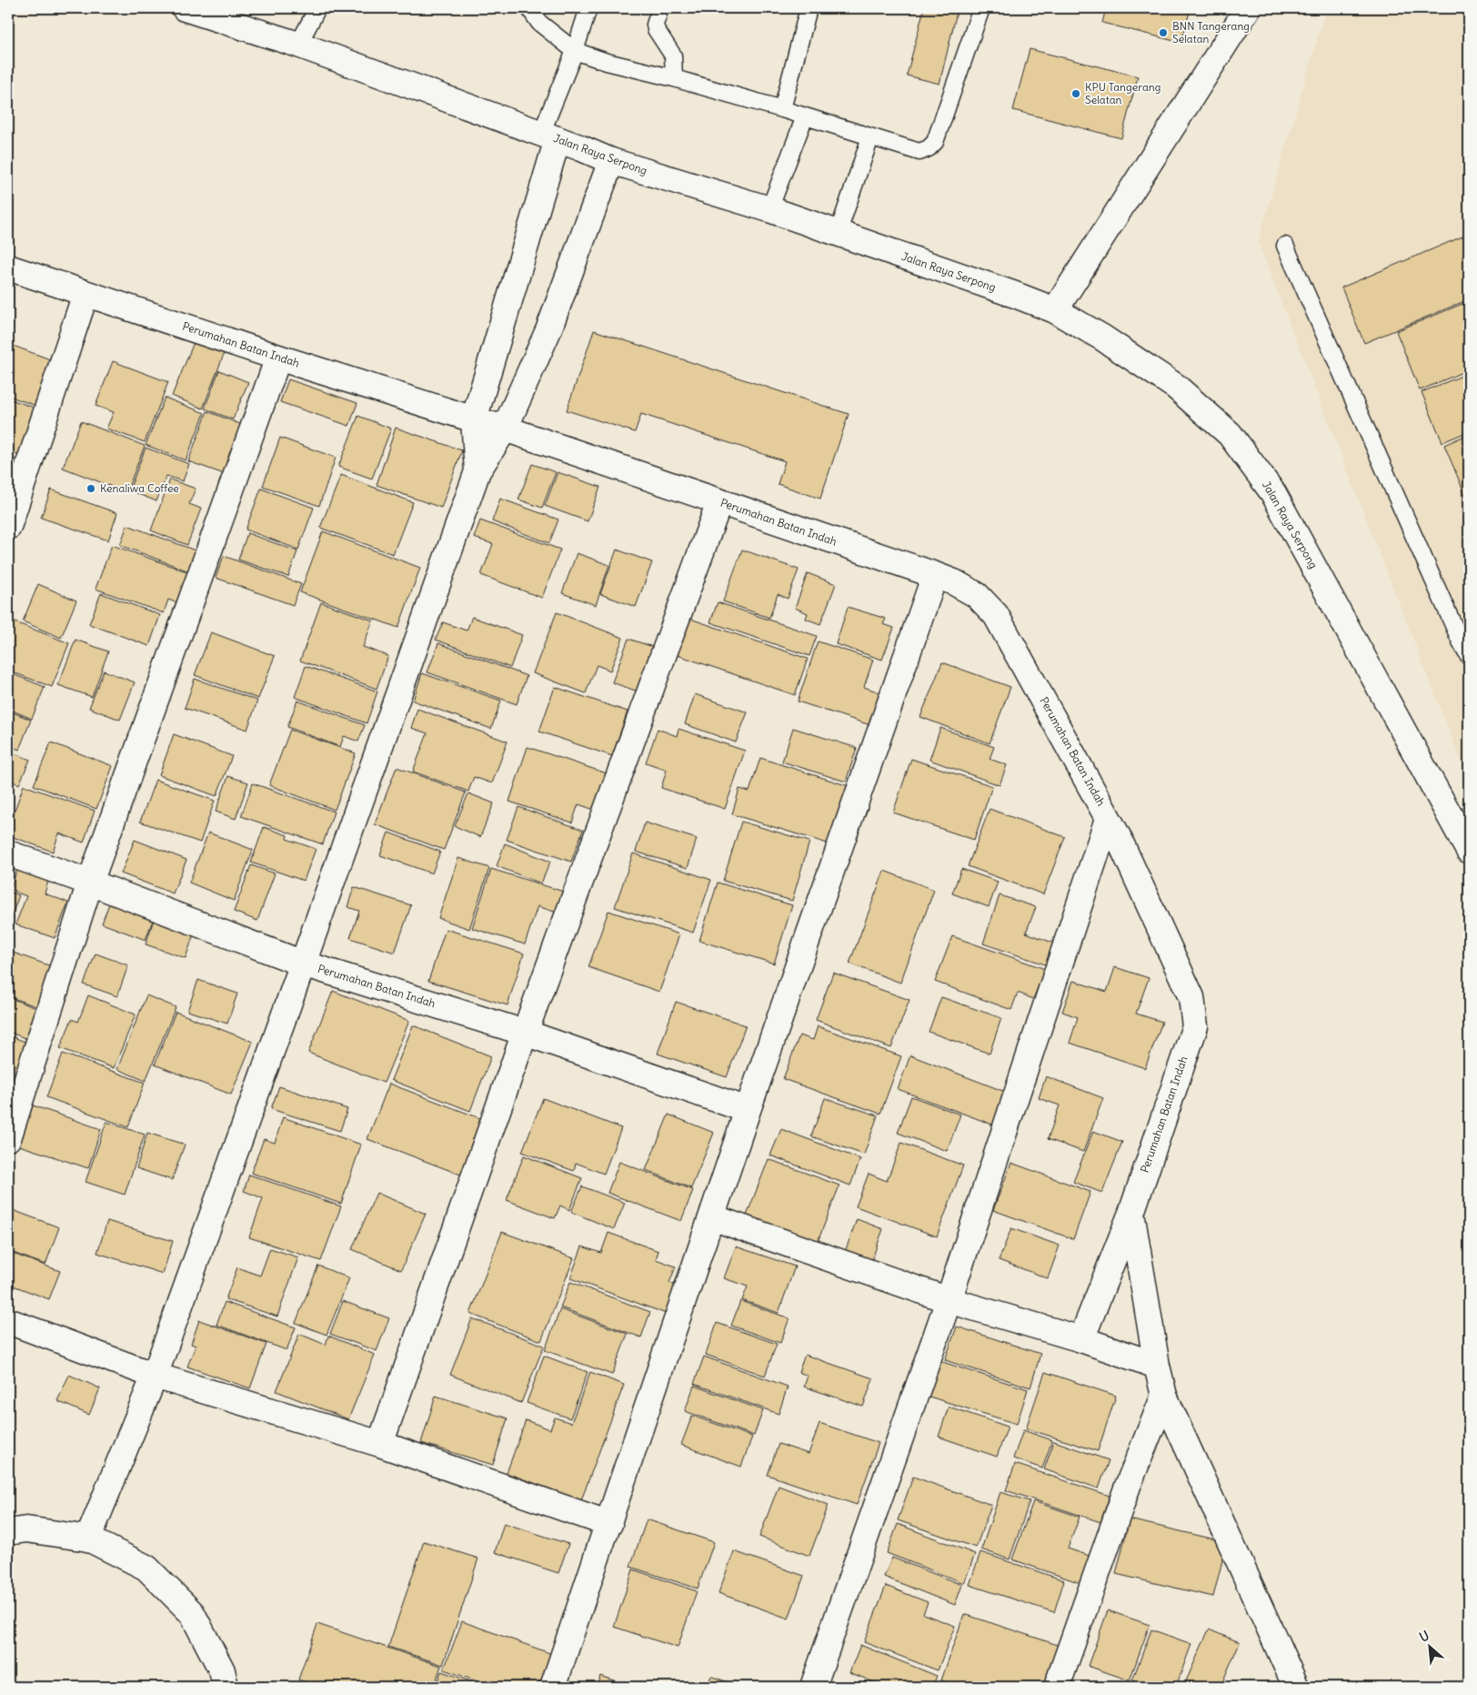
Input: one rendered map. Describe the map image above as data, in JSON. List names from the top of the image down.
{
  "streets": {
    "street": ["Jalan Raya Serpong", "Perumahan Batan Indah"]
  },
  "places": ["BNN Tangerang Selatan", "KPU Tangerang Selatan", "Kenaliwa Coffee"],
  "north": "top left"
}
